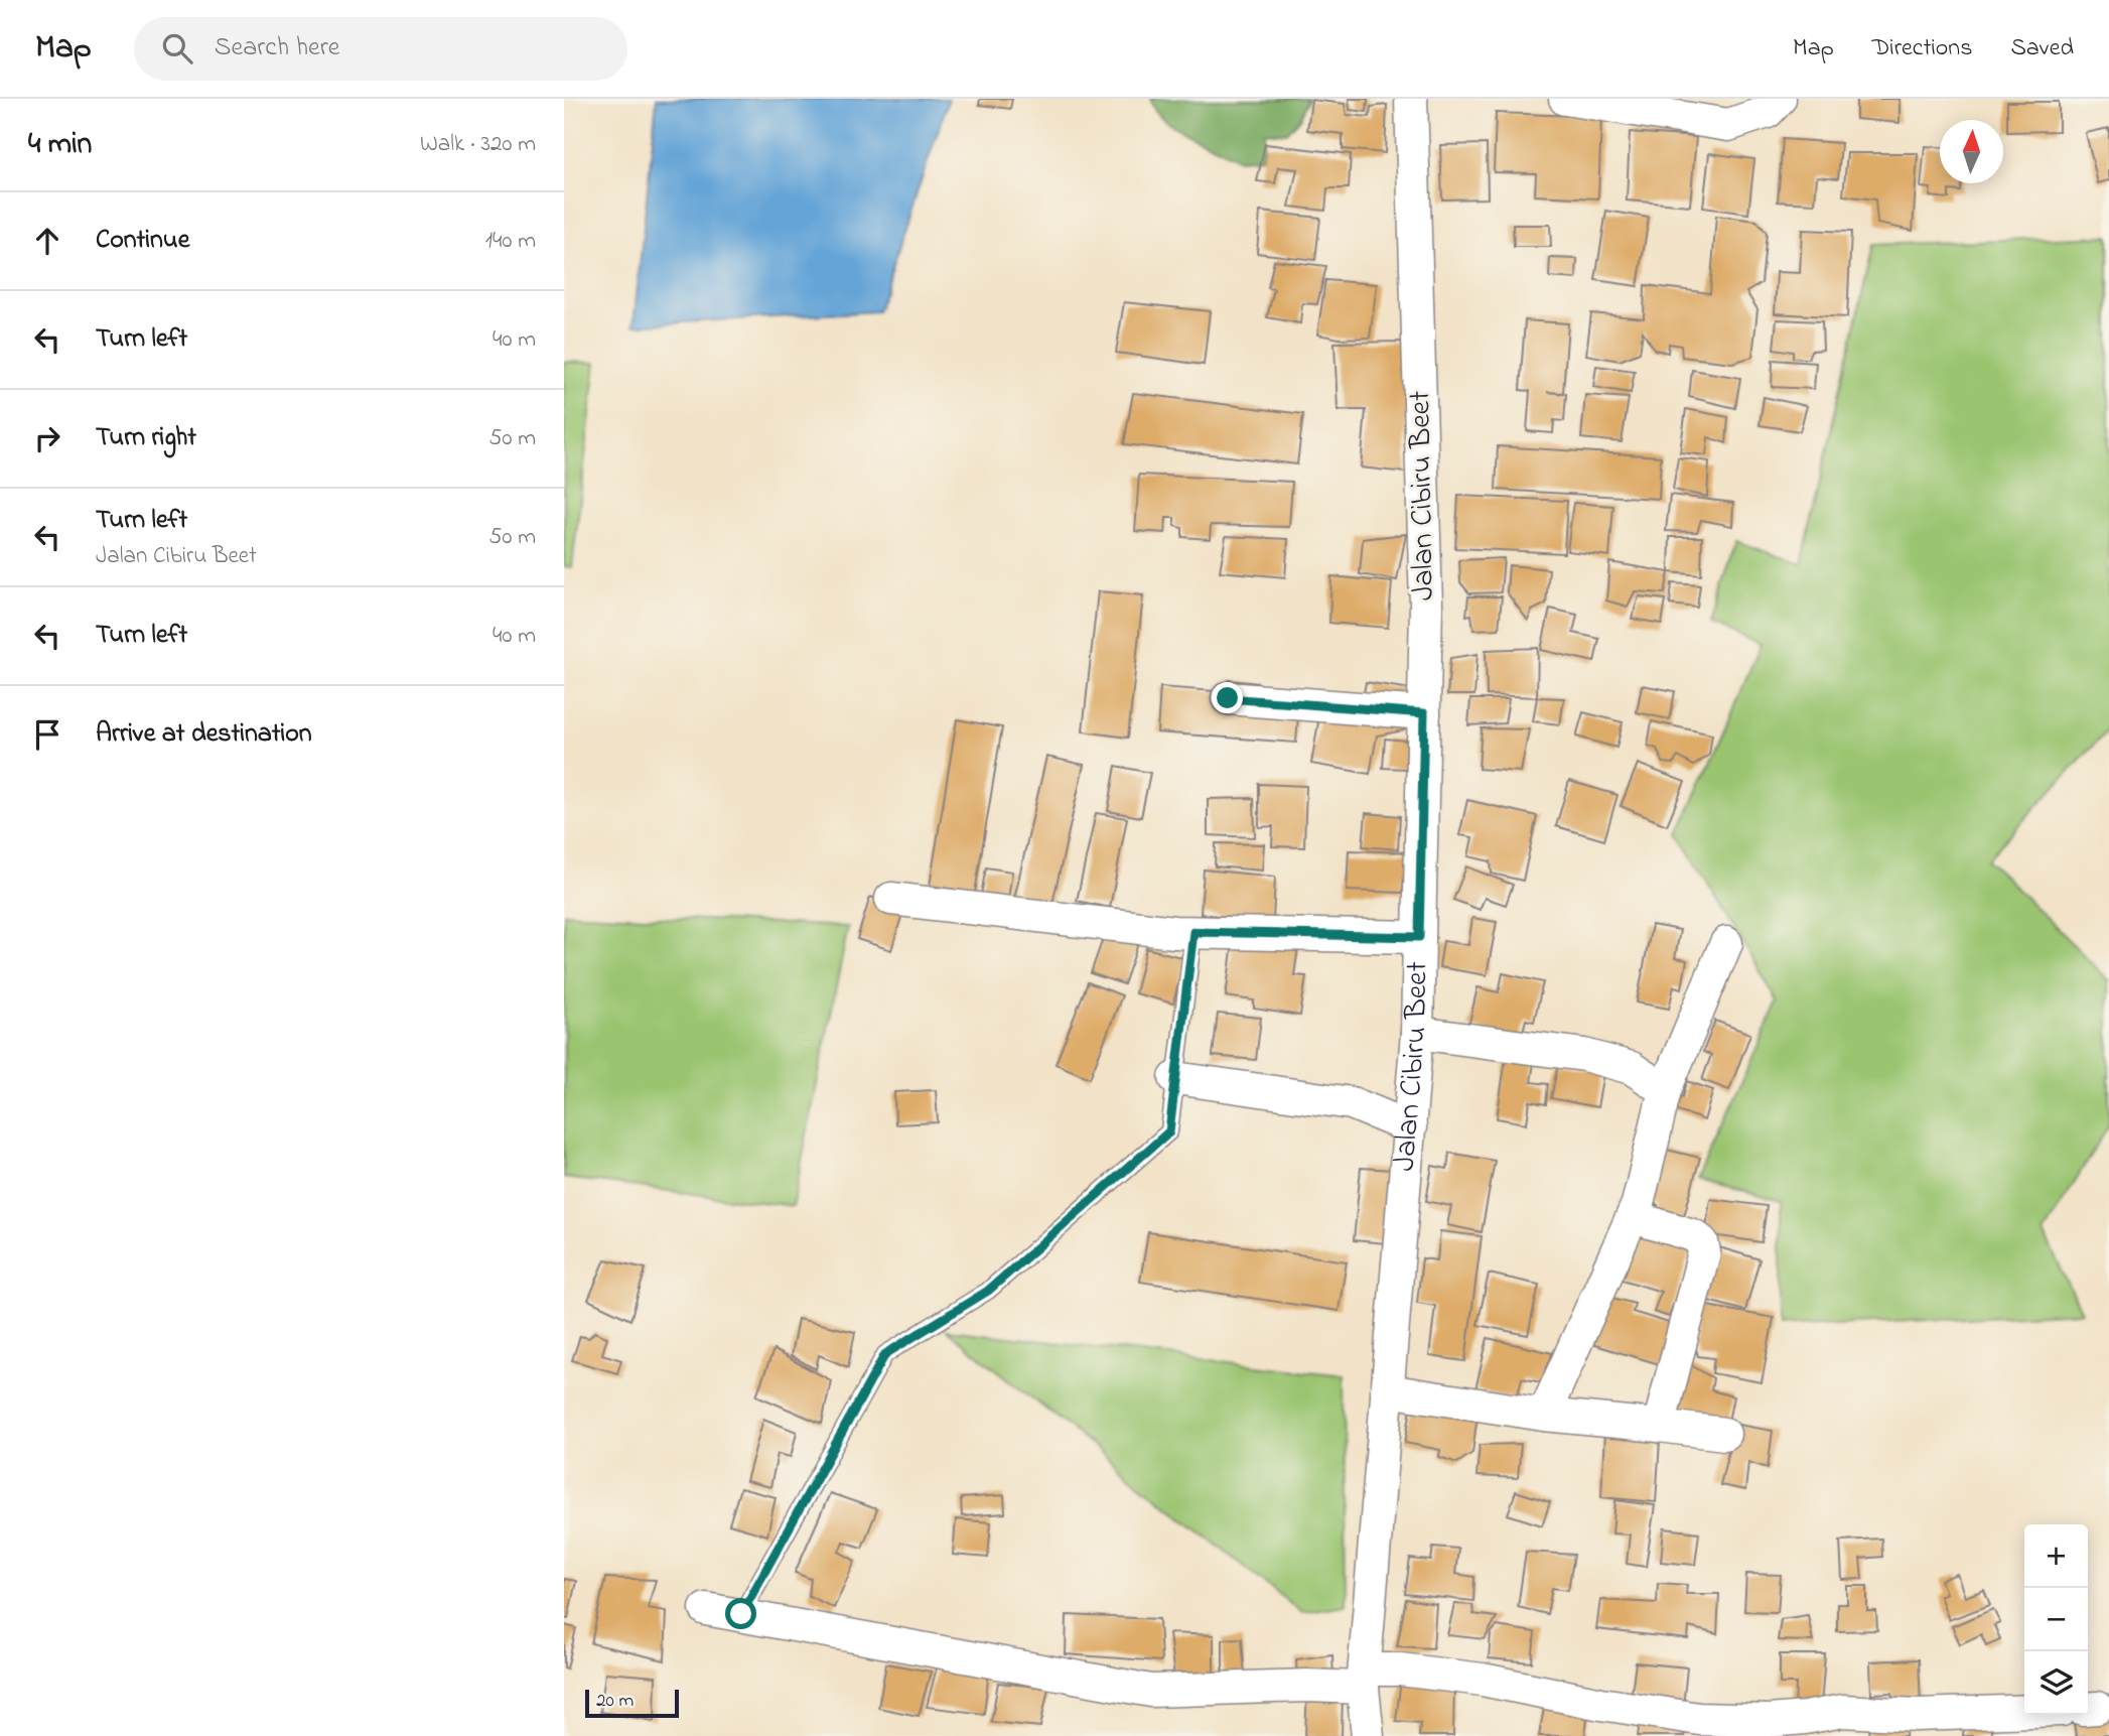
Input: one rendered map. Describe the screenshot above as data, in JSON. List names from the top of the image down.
{
  "streets": {
    "street": ["Jalan Cibiru Beet"]
  },
  "scale_bar": "20 m",
  "north": "top",
  "page": {
    "header": "Map",
    "search": "Search here",
    "nav": ["Map", "Directions", "Saved"],
    "heading": ["4 min", "Walk · 320 m"],
    "list": [
      ["Continue", "140 m"],
      ["Turn left", "40 m"],
      ["Turn right", "50 m"],
      ["Turn left", "Jalan Cibiru Beet", "50 m"],
      ["Turn left", "40 m"],
      "Arrive at destination"
    ],
    "map_buttons": ["+", "−"],
    "scale": "20 m"
  }
}
